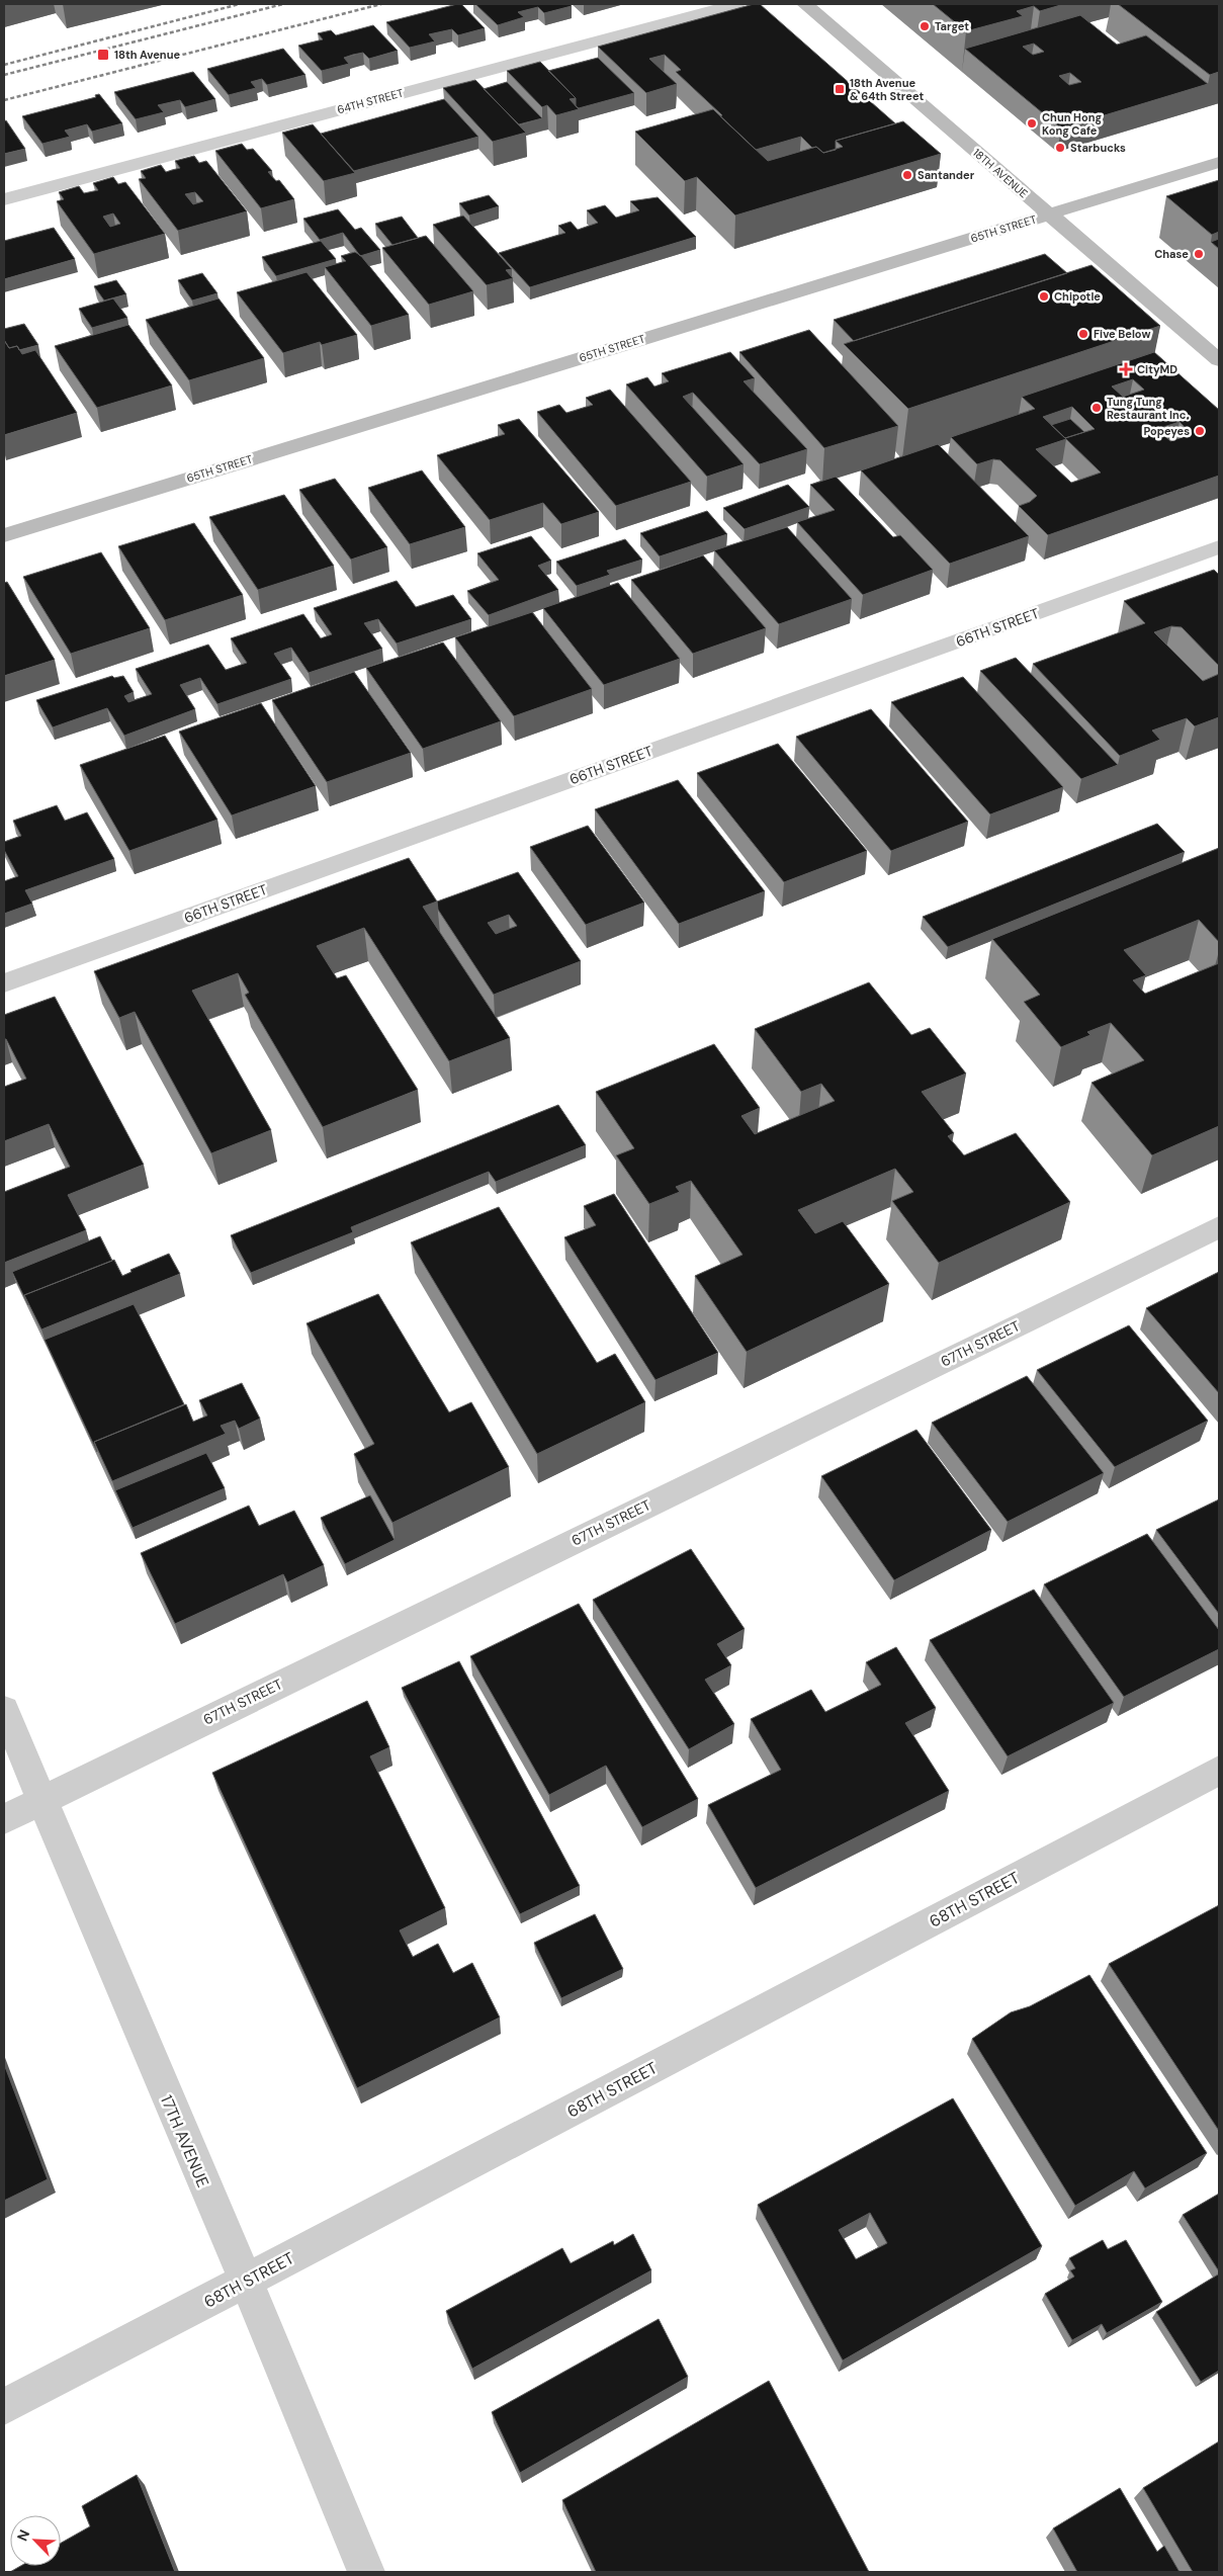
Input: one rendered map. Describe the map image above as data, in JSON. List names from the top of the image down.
{
  "streets": {
    "main road": ["18TH AVENUE", "65TH STREET"],
    "street": [
      "64TH STREET",
      "66TH STREET",
      "67TH STREET",
      "68TH STREET",
      "17TH AVENUE"
    ]
  },
  "crossings": [
    ["18TH AVENUE", "65TH STREET"],
    ["67TH STREET", "17TH AVENUE"],
    ["68TH STREET", "17TH AVENUE"]
  ],
  "places": {
    "other": [
      "Target",
      "Chun Hong Kong Cafe",
      "Starbucks",
      "Santander",
      "Chase",
      "Chipotle",
      "Five Below",
      "Tung Tung Restaurant Inc.",
      "Popeyes"
    ],
    "transit": ["18th Avenue", "18th Avenue & 64th Street"],
    "health": ["CityMD"]
  },
  "north": "top left"
}
